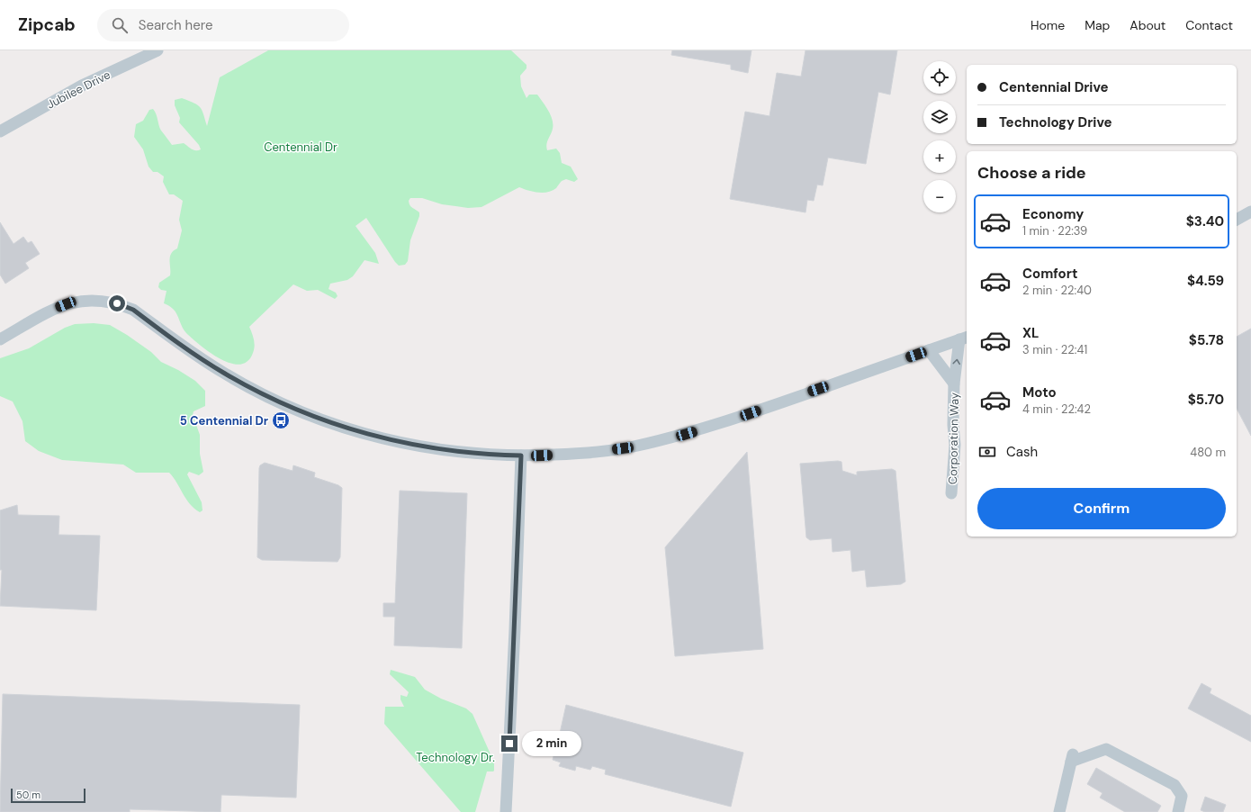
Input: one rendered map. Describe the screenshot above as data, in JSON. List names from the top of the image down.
{
  "streets": {
    "street": ["Jubilee Drive", "Corporation Way"]
  },
  "parks": ["Centennial Dr", "Technology Dr."],
  "places": {
    "bus stop": ["5 Centennial Dr"]
  },
  "scale_bar": "50 m",
  "page": {
    "header": "Zipcab",
    "search": "Search here",
    "nav": [
      "Home",
      "Map",
      "About",
      "Contact"
    ],
    "map_buttons": ["+", "−"],
    "banner": ["Centennial Drive", "Technology Drive"],
    "heading": "Choose a ride",
    "list": [
      {
        "name": "Economy",
        "note": "1 min · 22:39",
        "value": "$3.40"
      },
      {
        "name": "Comfort",
        "note": "2 min · 22:40",
        "value": "$4.59"
      },
      {
        "name": "XL",
        "note": "3 min · 22:41",
        "value": "$5.78"
      },
      {
        "name": "Moto",
        "note": "4 min · 22:42",
        "value": "$5.70"
      }
    ],
    "pay": ["Cash", "480 m"],
    "buttons": "Confirm",
    "bubble": "2 min",
    "scale": "50 m"
  }
}
